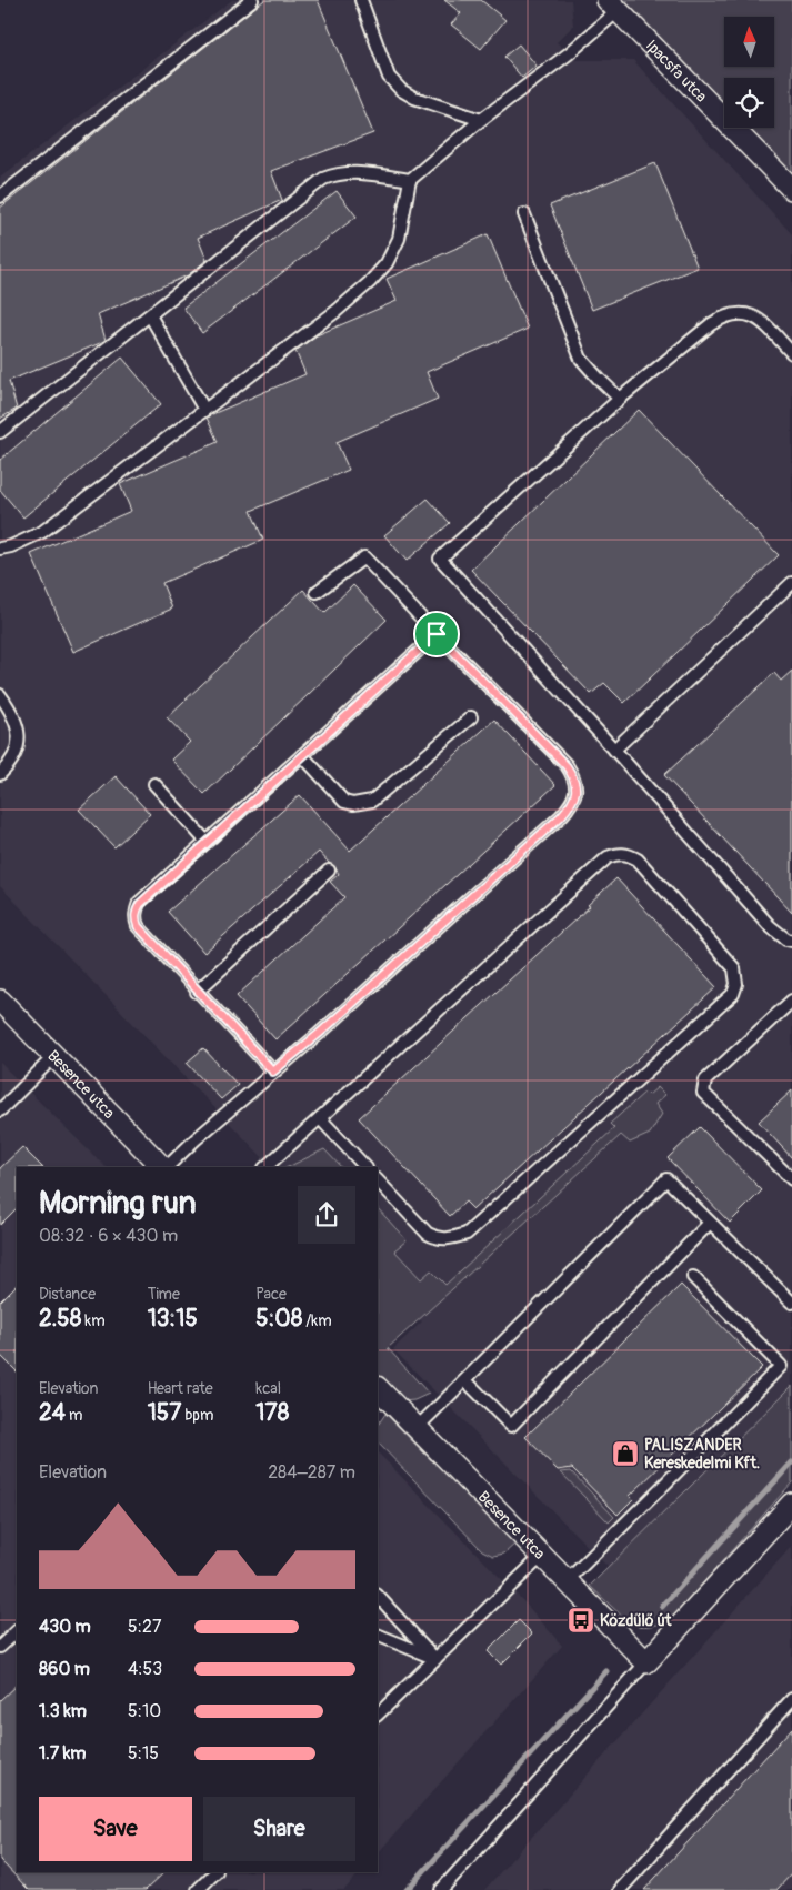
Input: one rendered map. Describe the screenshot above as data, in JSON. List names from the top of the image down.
{
  "streets": {
    "street": ["Ipacsfa utca", "Besence utca"]
  },
  "places": {
    "shop": ["PALISZANDER Kereskedelmi Kft."],
    "bus stop": ["Közdűlő út"]
  },
  "north": "top",
  "page": {
    "heading": ["Morning run", "08:32 · 6 × 430 m"],
    "stats": [
      ["Distance", "2.58 km"],
      ["Time", "13:15"],
      ["Pace", "5:08 /km"],
      ["Elevation", "24 m"],
      ["Heart rate", "157 bpm"],
      ["kcal", "178"]
    ],
    "chart": ["Elevation", "284–287 m"],
    "list": [
      {
        "name": "430 m",
        "note": "5:27"
      },
      {
        "name": "860 m",
        "note": "4:53"
      },
      {
        "name": "1.3 km",
        "note": "5:10"
      },
      {
        "name": "1.7 km",
        "note": "5:15"
      }
    ],
    "buttons": ["Save", "Share"]
  }
}
